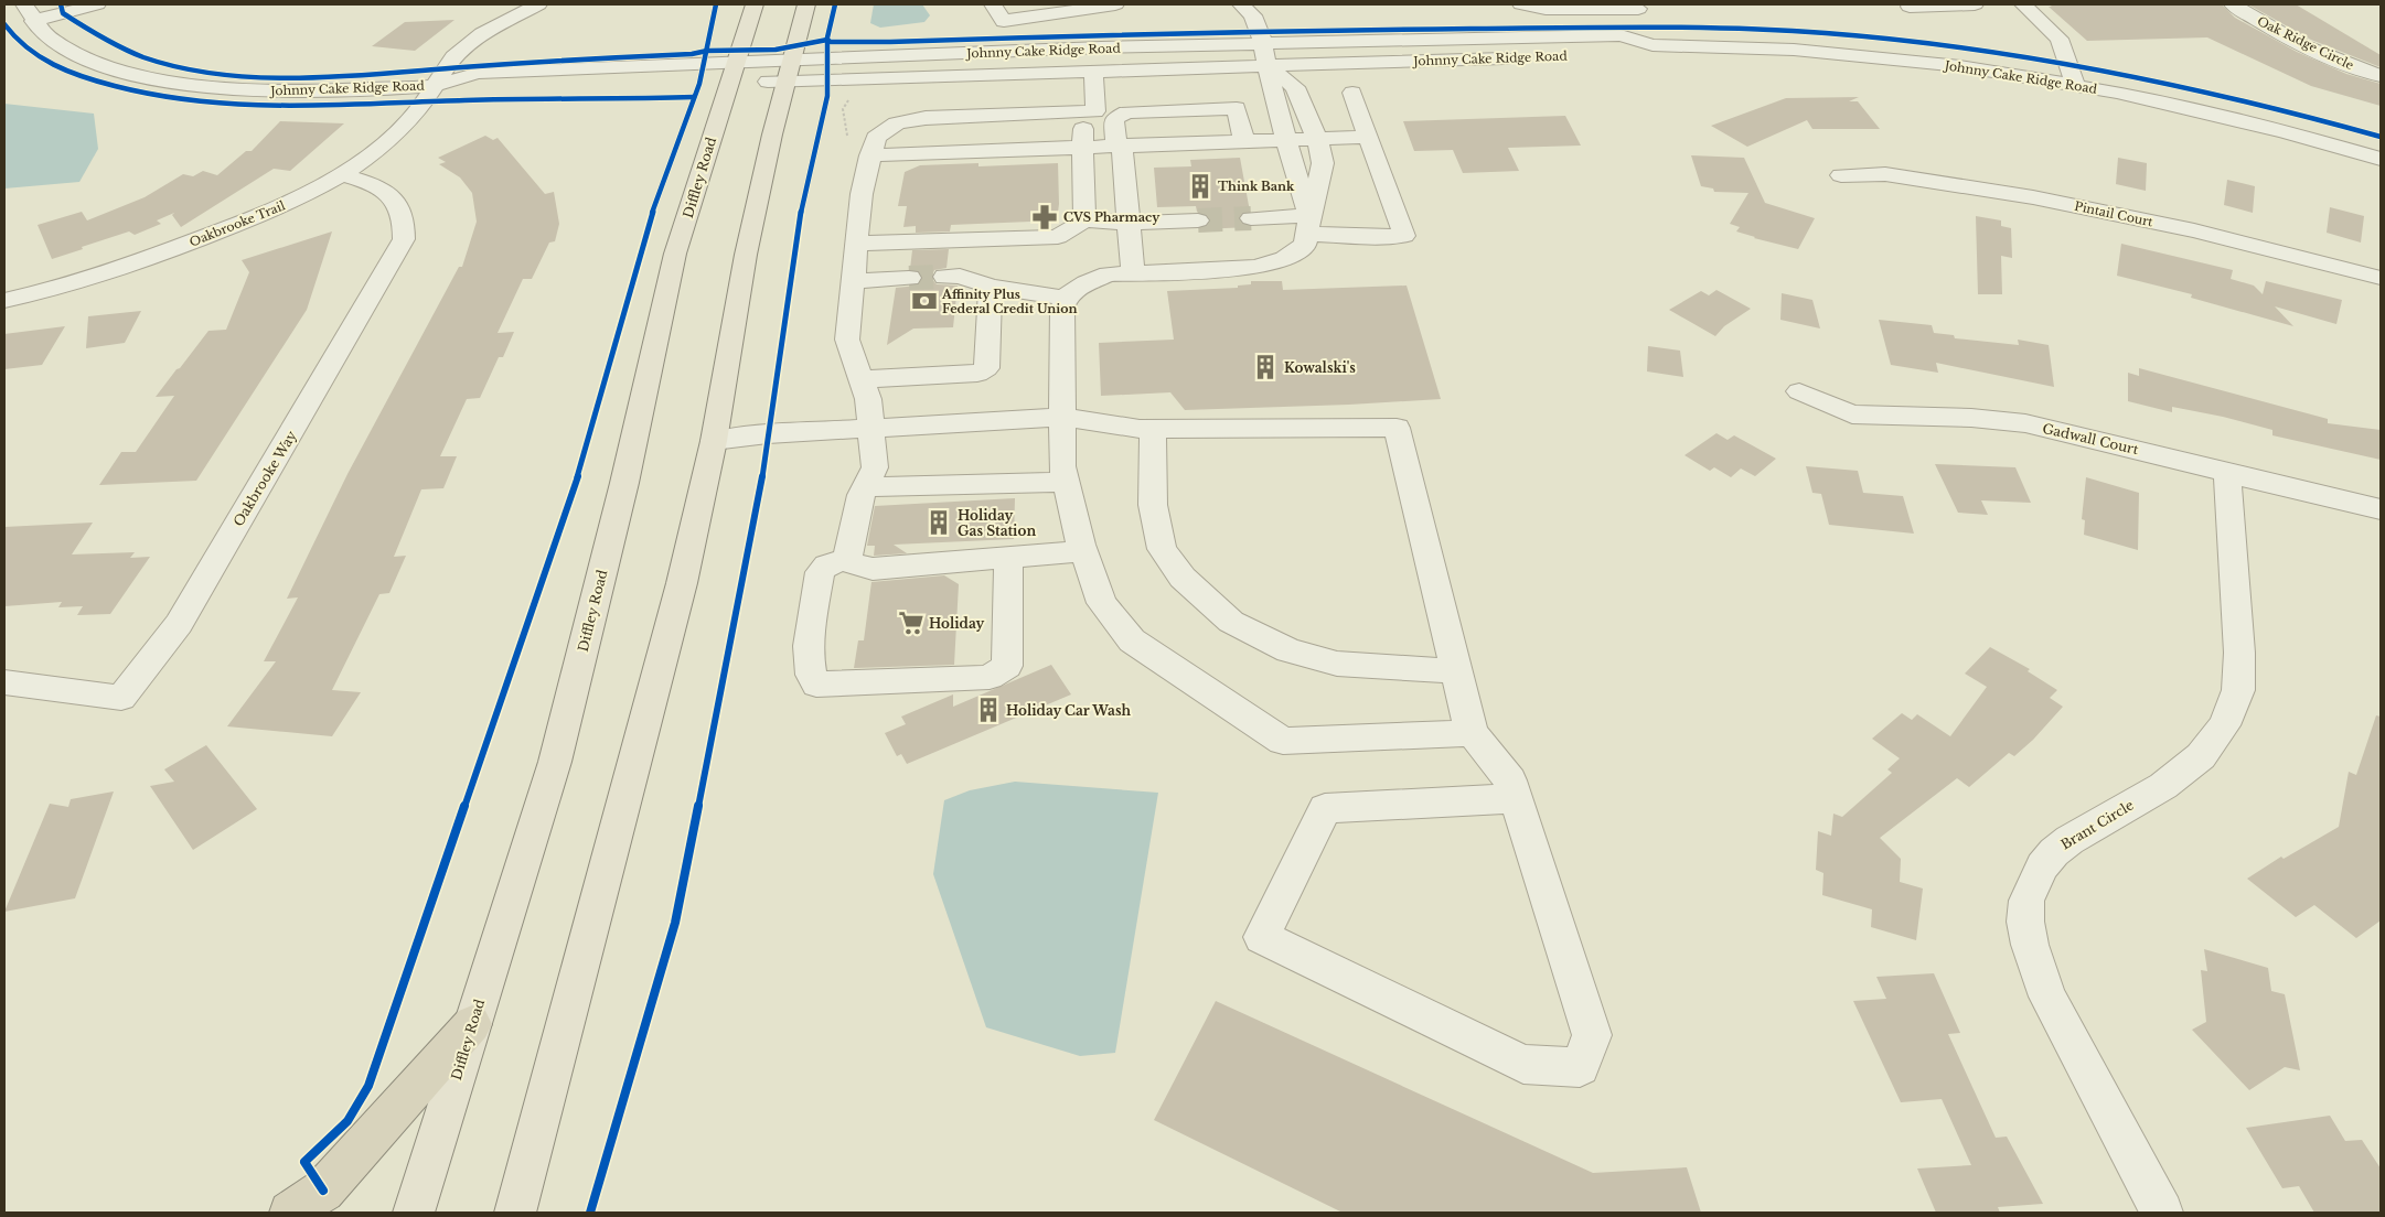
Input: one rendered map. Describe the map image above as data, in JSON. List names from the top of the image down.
{
  "streets": {
    "main road": ["Diffley Road"],
    "street": [
      "Oak Ridge Circle",
      "Johnny Cake Ridge Road",
      "Pintail Court",
      "Oakbrooke Trail",
      "Gadwall Court",
      "Oakbrooke Way",
      "Brant Circle"
    ]
  },
  "crossings": [
    ["Johnny Cake Ridge Road", "Diffley Road"],
    ["Johnny Cake Ridge Road", "Oakbrooke Trail"],
    ["Oakbrooke Trail", "Oakbrooke Way"],
    ["Gadwall Court", "Brant Circle"]
  ],
  "places": {
    "building": [
      "Think Bank",
      "Kowalski's",
      "Holiday Gas Station",
      "Holiday Car Wash"
    ],
    "pharmacy": ["CVS Pharmacy"],
    "bank": ["Affinity Plus Federal Credit Union"],
    "supermarket": ["Holiday"]
  }
}
